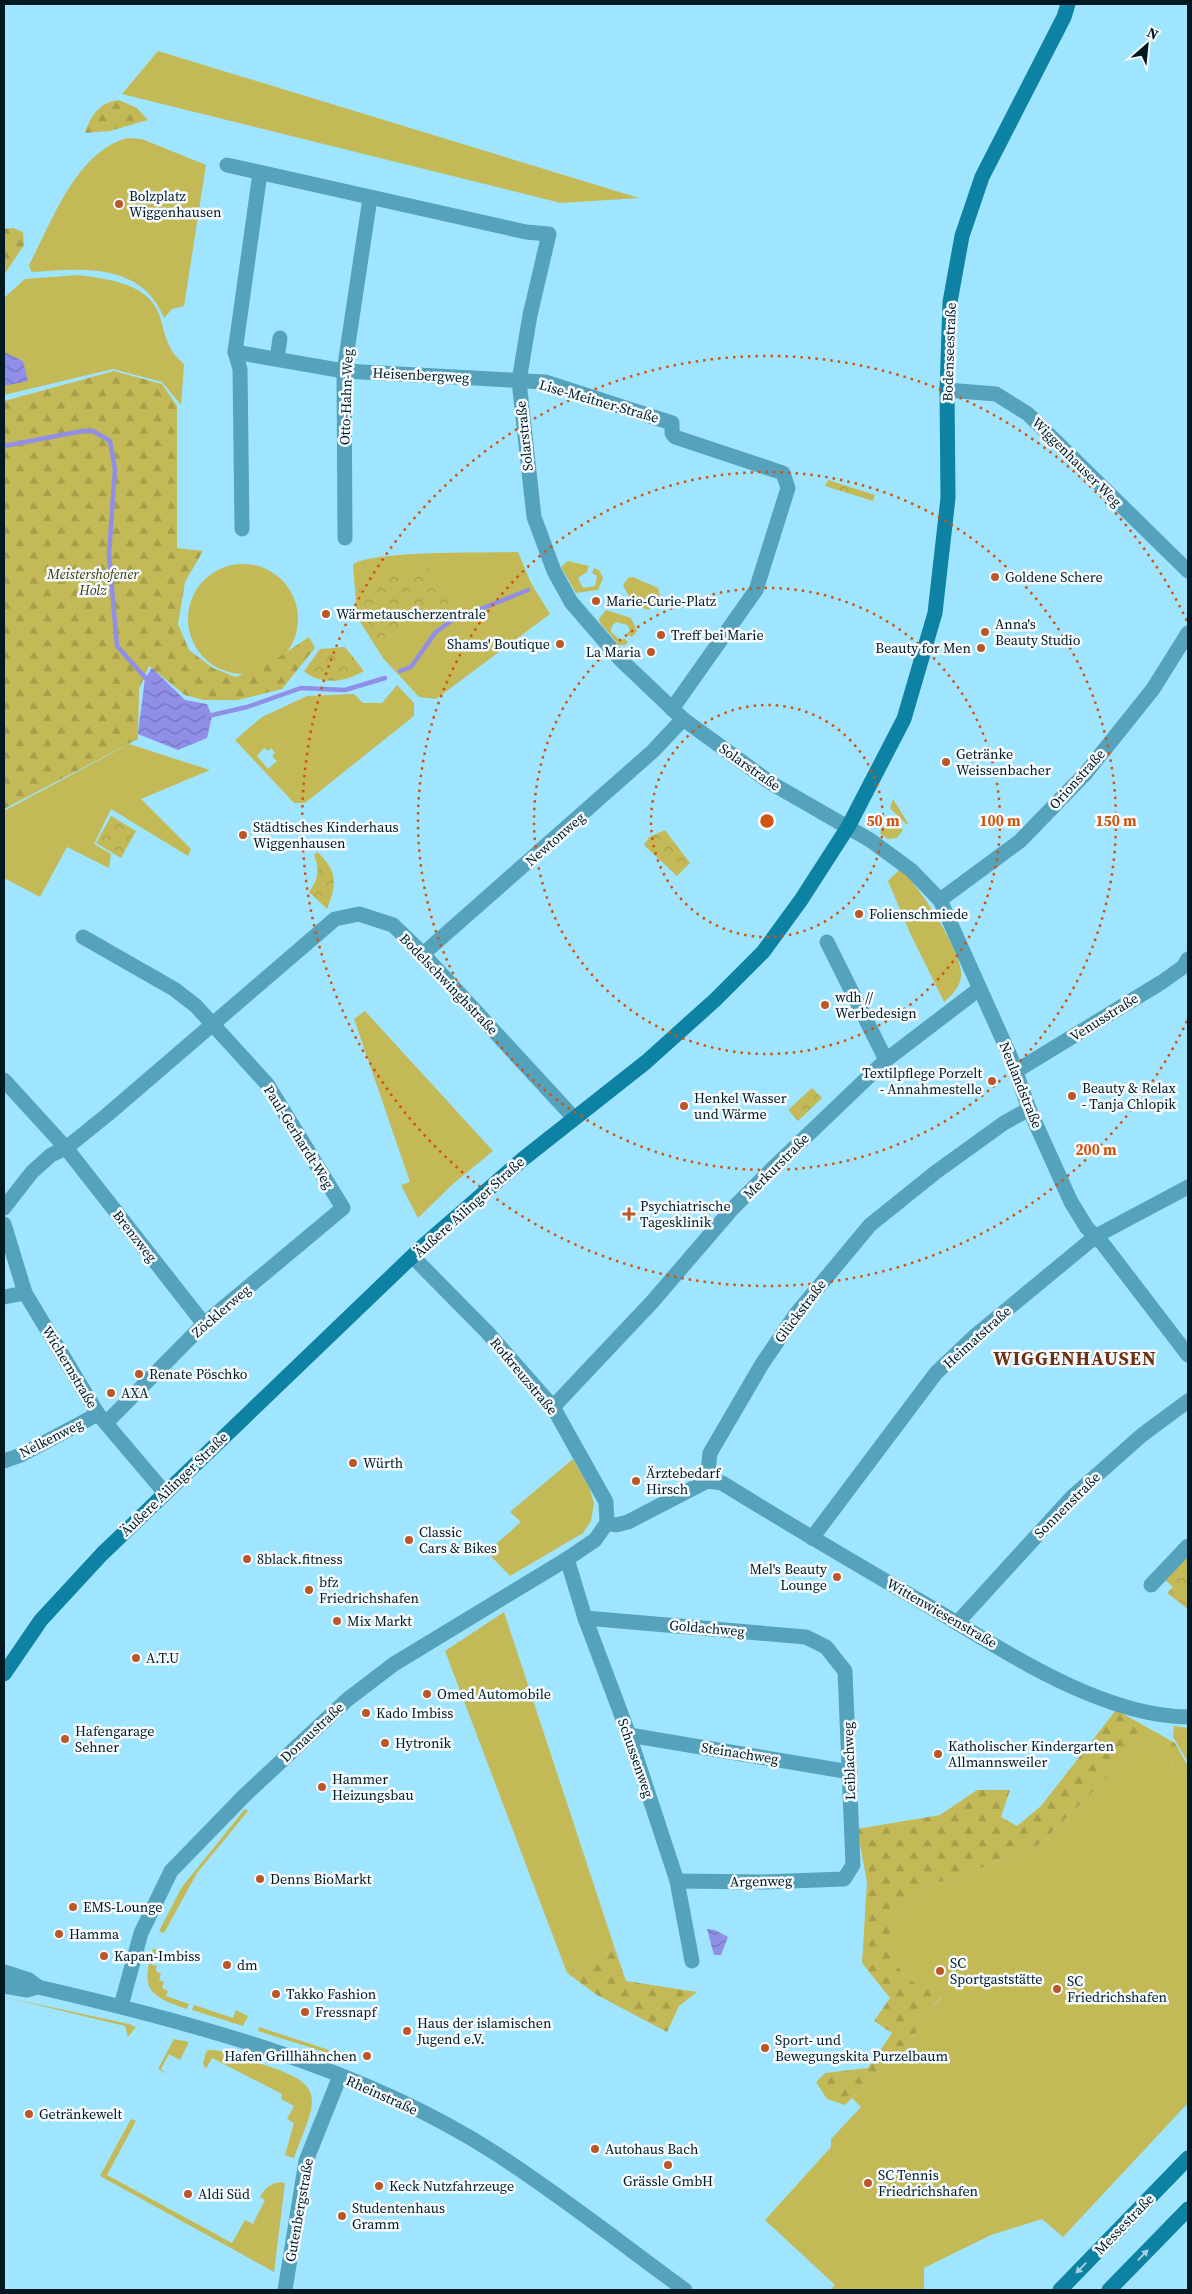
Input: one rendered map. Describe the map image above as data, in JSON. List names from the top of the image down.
{
  "streets": {
    "main road": ["Bodenseestraße", "Äußere Ailinger Straße", "Messestraße"],
    "street": [
      "Heisenbergweg",
      "Otto-Hahn-Weg",
      "Lise-Meitner-Straße",
      "Solarstraße",
      "Wiggenhauser Weg",
      "Orionstraße",
      "Newtonweg",
      "Bodelschwinghstraße",
      "Venusstraße",
      "Neulandstraße",
      "Paul-Gerhardt-Weg",
      "Merkurstraße",
      "Brenzweg",
      "Zöcklerweg",
      "Glückstraße",
      "Heimatstraße",
      "Wichernstraße",
      "Rotkreuzstraße",
      "Nelkenweg",
      "Sonnenstraße",
      "Wittenwiesenstraße",
      "Goldachweg",
      "Donaustraße",
      "Steinachweg",
      "Schussenweg",
      "Leiblachweg",
      "Argenweg",
      "Rheinstraße",
      "Gutenbergstraße"
    ]
  },
  "crossings": [
    ["Bodenseestraße", "Wiggenhauser Weg"],
    ["Bodenseestraße", "Äußere Ailinger Straße"],
    ["Heisenbergweg", "Otto-Hahn-Weg"],
    ["Heisenbergweg", "Lise-Meitner-Straße"],
    ["Heisenbergweg", "Solarstraße"],
    ["Otto-Hahn-Weg", "Solarstraße"],
    ["Lise-Meitner-Straße", "Solarstraße"],
    ["Solarstraße", "Newtonweg"],
    ["Solarstraße", "Neulandstraße"],
    ["Solarstraße", "Äußere Ailinger Straße"],
    ["Orionstraße", "Neulandstraße"],
    ["Newtonweg", "Bodelschwinghstraße"],
    ["Bodelschwinghstraße", "Paul-Gerhardt-Weg"],
    ["Bodelschwinghstraße", "Äußere Ailinger Straße"],
    ["Bodelschwinghstraße", "Brenzweg"],
    ["Venusstraße", "Neulandstraße"],
    ["Neulandstraße", "Merkurstraße"],
    ["Neulandstraße", "Äußere Ailinger Straße"],
    ["Neulandstraße", "Glückstraße"],
    ["Neulandstraße", "Heimatstraße"],
    ["Paul-Gerhardt-Weg", "Zöcklerweg"],
    ["Merkurstraße", "Rotkreuzstraße"],
    ["Äußere Ailinger Straße", "Wichernstraße"],
    ["Äußere Ailinger Straße", "Rotkreuzstraße"],
    ["Brenzweg", "Zöcklerweg"],
    ["Zöcklerweg", "Wichernstraße"],
    ["Zöcklerweg", "Nelkenweg"],
    ["Glückstraße", "Wittenwiesenstraße"],
    ["Heimatstraße", "Wittenwiesenstraße"],
    ["Wichernstraße", "Nelkenweg"],
    ["Rotkreuzstraße", "Donaustraße"],
    ["Sonnenstraße", "Wittenwiesenstraße"],
    ["Goldachweg", "Schussenweg"],
    ["Goldachweg", "Leiblachweg"],
    ["Donaustraße", "Schussenweg"],
    ["Donaustraße", "Rheinstraße"],
    ["Steinachweg", "Schussenweg"],
    ["Steinachweg", "Leiblachweg"],
    ["Schussenweg", "Argenweg"],
    ["Leiblachweg", "Argenweg"],
    ["Rheinstraße", "Gutenbergstraße"]
  ],
  "districts": ["WIGGENHAUSEN"],
  "parks": ["Meistershofener Holz"],
  "places": {
    "other": [
      "Bolzplatz Wiggenhausen",
      "Goldene Schere",
      "Marie-Curie-Platz",
      "Wärmetauscherzentrale",
      "Anna's Beauty Studio",
      "Treff bei Marie",
      "Shams' Boutique",
      "Beauty for Men",
      "La Maria",
      "Getränke Weissenbacher",
      "Städtisches Kinderhaus Wiggenhausen",
      "Folienschmiede",
      "wdh // Werbedesign",
      "Textilpflege Porzelt - Annahmestelle",
      "Beauty & Relax - Tanja Chlopik",
      "Henkel Wasser und Wärme",
      "Renate Pöschko",
      "AXA",
      "Würth",
      "Ärztebedarf Hirsch",
      "Classic Cars & Bikes",
      "8black.fitness",
      "Mel's Beauty Lounge",
      "bfz Friedrichshafen",
      "Mix Markt",
      "A.T.U",
      "Omed Automobile",
      "Kado Imbiss",
      "Hafengarage Sehner",
      "Hytronik",
      "Katholischer Kindergarten Allmannsweiler",
      "Hammer Heizungsbau",
      "Denns BioMarkt",
      "EMS-Lounge",
      "Hamma",
      "Kapan-Imbiss",
      "dm",
      "SC Sportgaststätte",
      "SC Friedrichshafen",
      "Takko Fashion",
      "Fressnapf",
      "Haus der islamischen Jugend e.V.",
      "Sport- und Bewegungskita Purzelbaum",
      "Hafen Grillhähnchen",
      "Getränkewelt",
      "Autohaus Bach",
      "Grässle GmbH",
      "SC Tennis Friedrichshafen",
      "Keck Nutzfahrzeuge",
      "Aldi Süd",
      "Studentenhaus Gramm"
    ],
    "health": ["Psychiatrische Tagesklinik"]
  },
  "north": "top right",
  "rings": [
    "50 m",
    "100 m",
    "150 m",
    "200 m"
  ]
}
